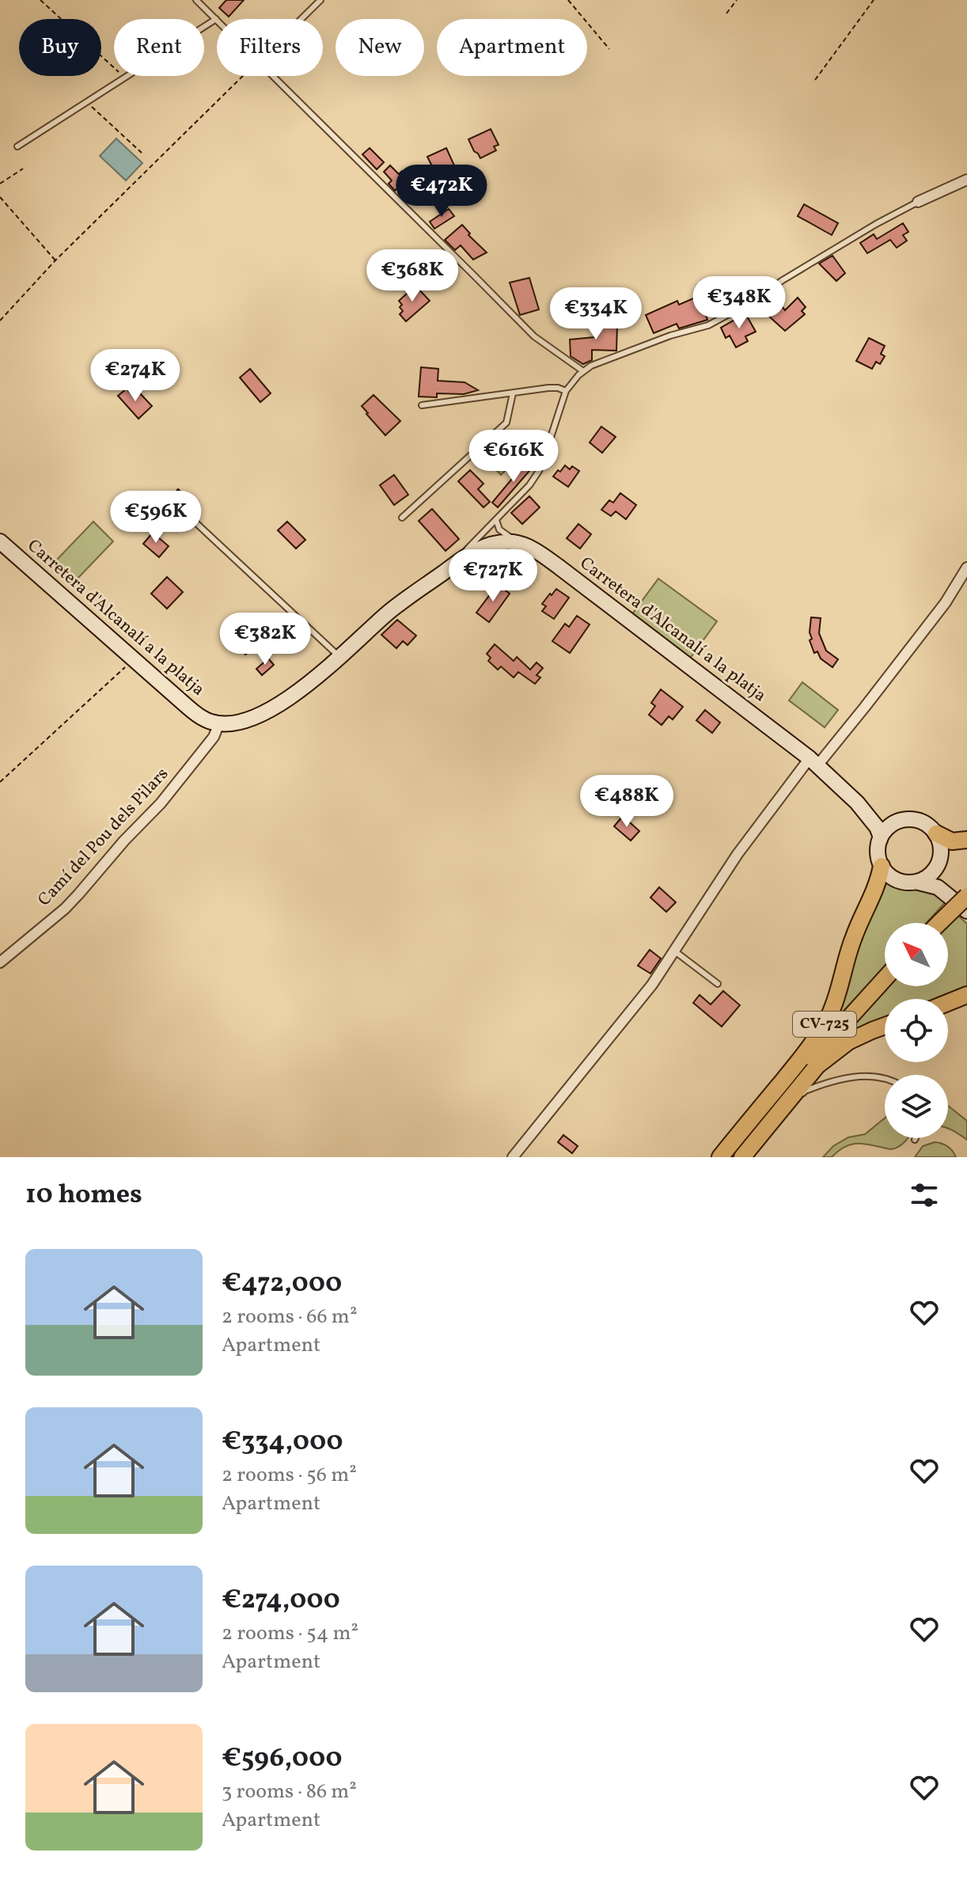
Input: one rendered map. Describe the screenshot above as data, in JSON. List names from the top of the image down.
{
  "streets": {
    "main road": ["Carretera d'Alcanalí a la platja", "CV-725"],
    "street": ["Camí del Pou dels Pilars"]
  },
  "crossings": [
    ["Carretera d'Alcanalí a la platja", "Camí del Pou dels Pilars"],
    ["Carretera d'Alcanalí a la platja", "CV-725"]
  ],
  "north": "top left",
  "page": {
    "chip": [
      "Buy",
      "Rent",
      "Filters",
      "New",
      "Apartment"
    ],
    "price": [
      "€472K",
      "€368K",
      "€348K",
      "€334K",
      "€274K",
      "€616K",
      "€596K",
      "€727K",
      "€382K",
      "€488K"
    ],
    "heading": "10 homes",
    "list": [
      {
        "name": "€472,000",
        "note": "2 rooms · 66 m² · Apartment"
      },
      {
        "name": "€334,000",
        "note": "2 rooms · 56 m² · Apartment"
      },
      {
        "name": "€274,000",
        "note": "2 rooms · 54 m² · Apartment"
      },
      {
        "name": "€596,000",
        "note": "3 rooms · 86 m² · Apartment"
      }
    ]
  }
}
